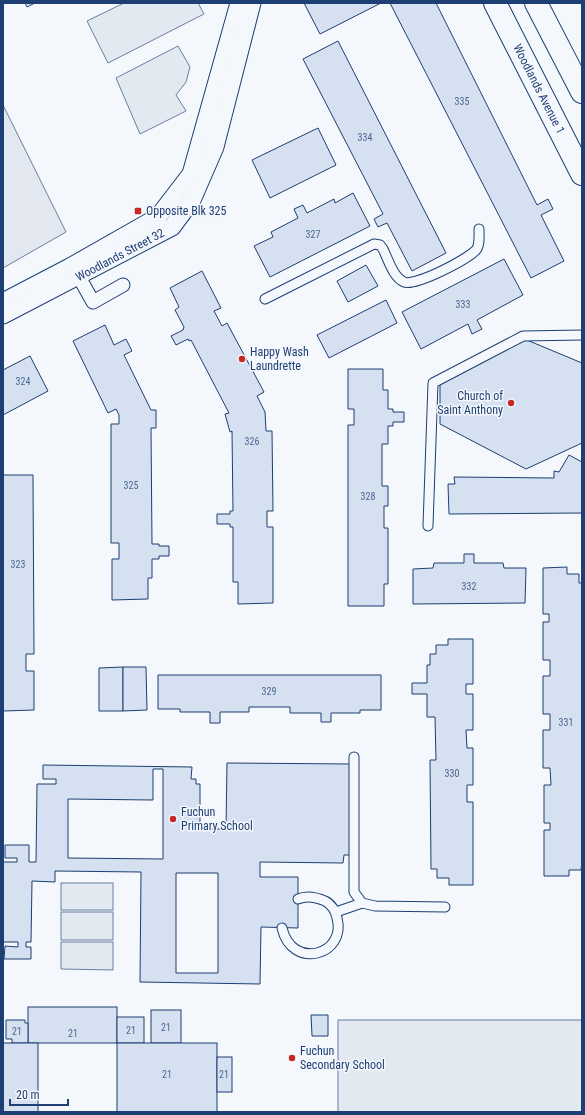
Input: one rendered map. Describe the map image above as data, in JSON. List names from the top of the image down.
{
  "streets": {
    "main road": ["Woodlands Avenue 1"],
    "street": ["Woodlands Street 32"]
  },
  "places": {
    "transit": ["Opposite Blk 325"],
    "other": [
      "Happy Wash Laundrette",
      "Church of Saint Anthony",
      "Fuchun Primary School",
      "Fuchun Secondary School"
    ]
  },
  "house_numbers": [
    "335",
    "334",
    "327",
    "333",
    "324",
    "326",
    "325",
    "328",
    "323",
    "332",
    "329",
    "331",
    "330",
    "21",
    "21",
    "21",
    "21",
    "21",
    "21"
  ],
  "scale_bar": "20 m"
}
